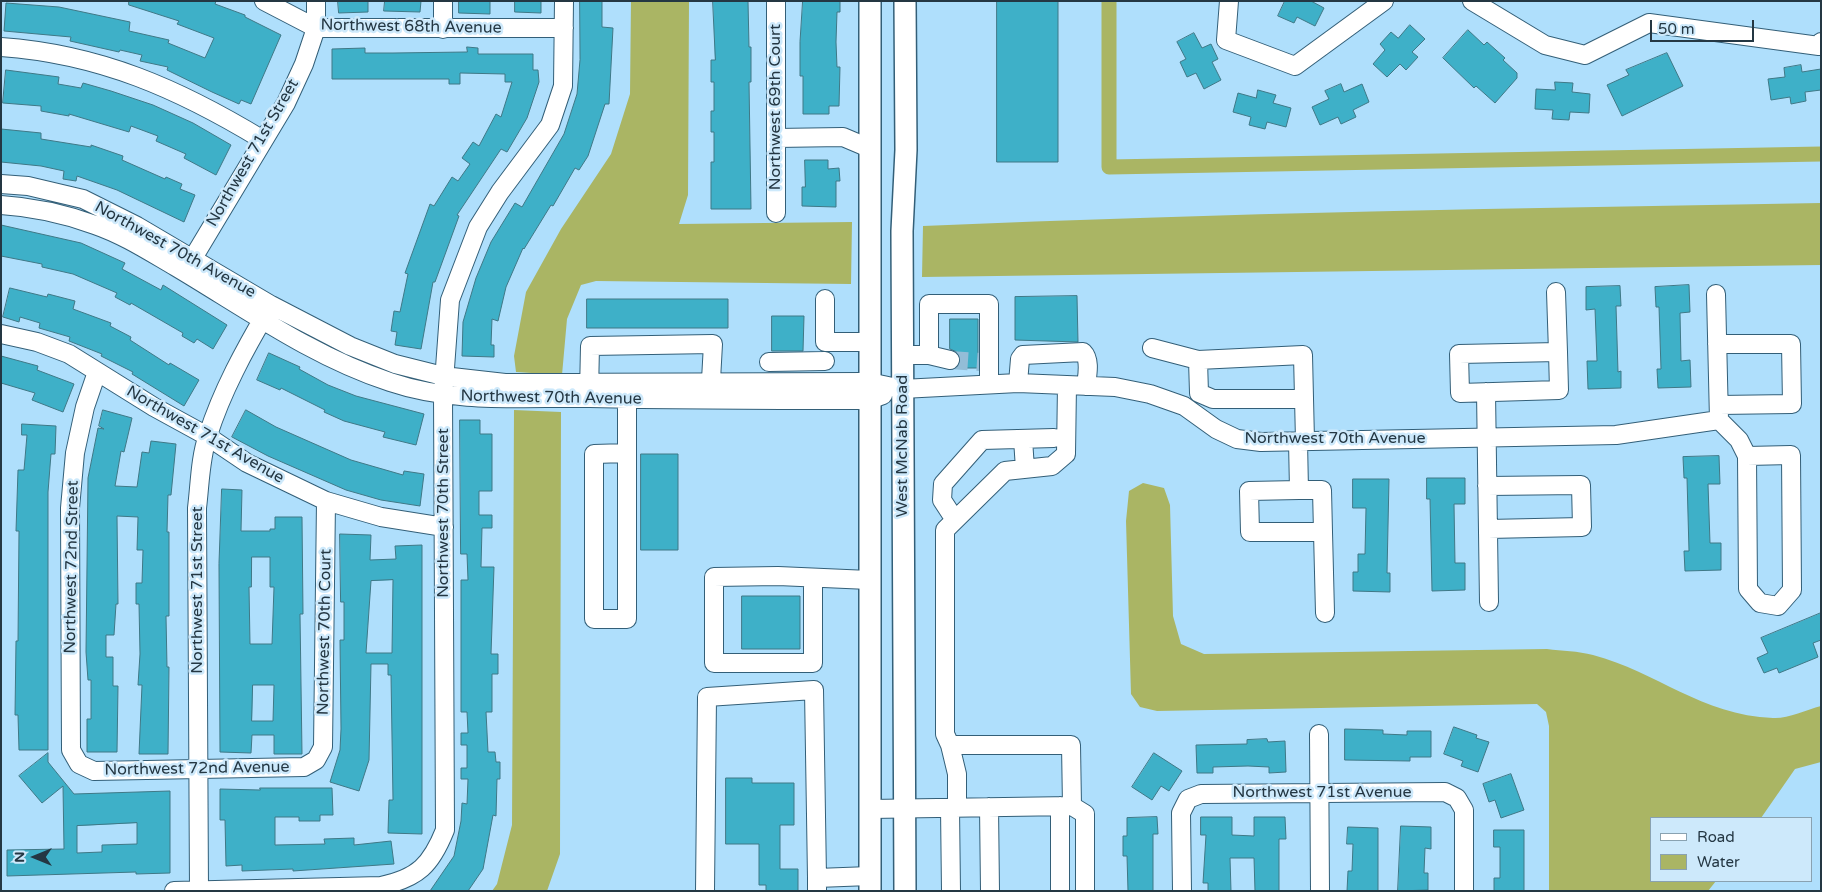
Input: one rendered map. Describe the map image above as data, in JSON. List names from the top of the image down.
{
  "streets": {
    "main road": ["West McNab Road"],
    "street": [
      "Northwest 68th Avenue",
      "Northwest 69th Court",
      "Northwest 71st Street",
      "Northwest 70th Avenue",
      "Northwest 71st Avenue",
      "Northwest 70th Street",
      "Northwest 72nd Street",
      "Northwest 70th Court",
      "Northwest 72nd Avenue"
    ]
  },
  "crossings": [
    ["Northwest 68th Avenue", "Northwest 71st Street"],
    ["Northwest 68th Avenue", "Northwest 70th Street"],
    ["Northwest 71st Street", "Northwest 70th Avenue"],
    ["Northwest 71st Street", "Northwest 71st Avenue"],
    ["Northwest 71st Street", "Northwest 70th Street"],
    ["Northwest 71st Street", "Northwest 72nd Avenue"],
    ["Northwest 70th Avenue", "West McNab Road"],
    ["Northwest 70th Avenue", "Northwest 70th Street"],
    ["Northwest 71st Avenue", "Northwest 70th Street"],
    ["Northwest 71st Avenue", "Northwest 72nd Street"],
    ["Northwest 71st Avenue", "Northwest 70th Court"],
    ["Northwest 72nd Street", "Northwest 72nd Avenue"],
    ["Northwest 70th Court", "Northwest 72nd Avenue"]
  ],
  "legend": ["Road", "Water"],
  "scale_bar": "50 m",
  "north": "left"
}
